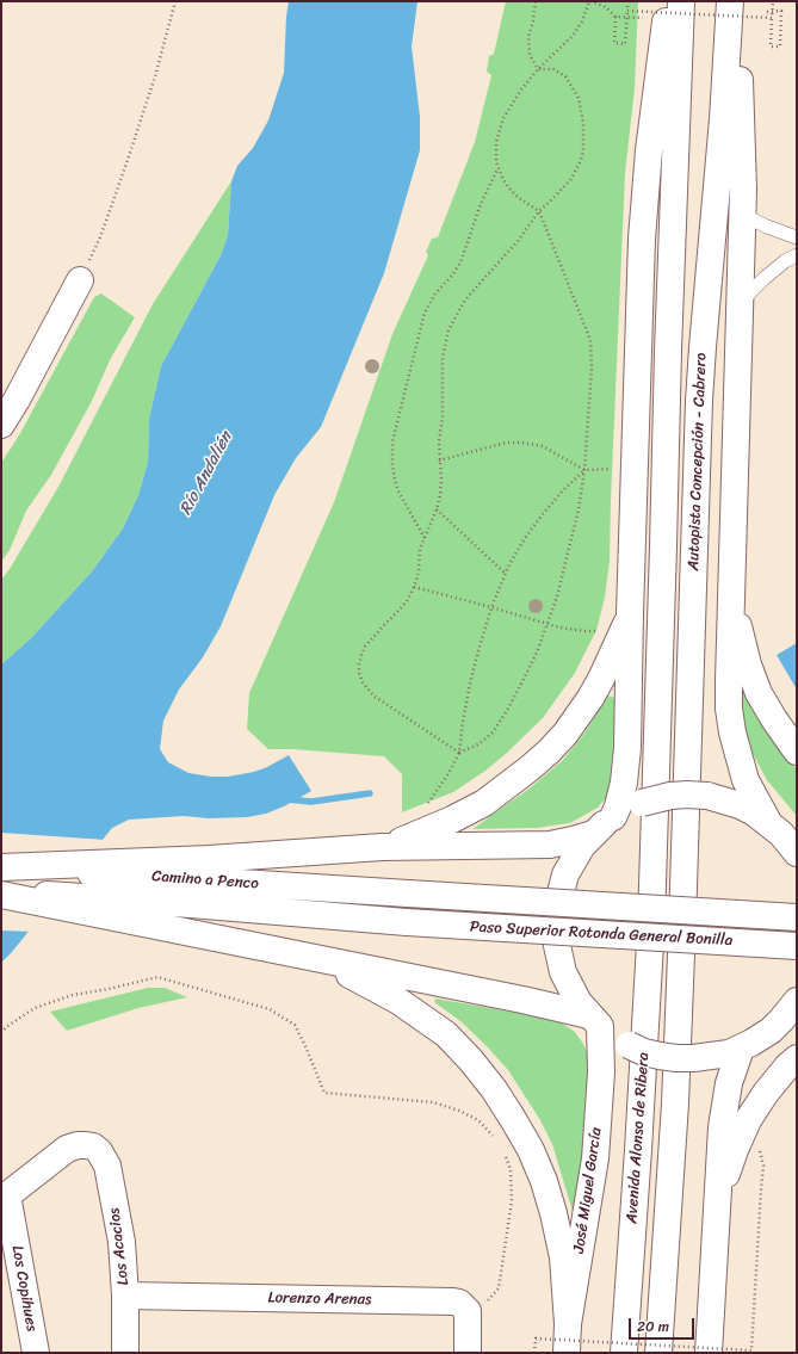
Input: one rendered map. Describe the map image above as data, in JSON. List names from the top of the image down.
{
  "streets": {
    "main road": [
      "Autopista Concepción - Cabrero",
      "Camino a Penco",
      "Paso Superior Rotonda General Bonilla",
      "Avenida Alonso de Ribera",
      "José Miguel García",
      "Los Acacios",
      "Los Copihues",
      "Lorenzo Arenas"
    ]
  },
  "crossings": [
    ["Autopista Concepción - Cabrero", "Avenida Alonso de Ribera"],
    ["Camino a Penco", "Paso Superior Rotonda General Bonilla"],
    ["Los Acacios", "Los Copihues"],
    ["Los Acacios", "Lorenzo Arenas"]
  ],
  "water": ["Río Andalién"],
  "scale_bar": "20 m"
}
